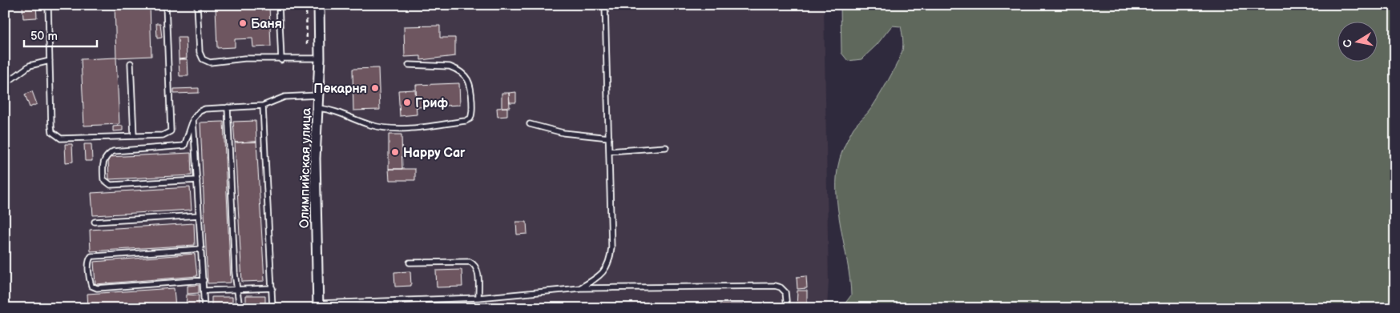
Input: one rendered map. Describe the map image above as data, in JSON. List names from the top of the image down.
{
  "streets": {
    "street": ["Олимпийская улица"]
  },
  "places": [
    "Баня",
    "Пекарня",
    "Гриф",
    "Happy Car"
  ],
  "scale_bar": "50 m",
  "north": "left"
}
